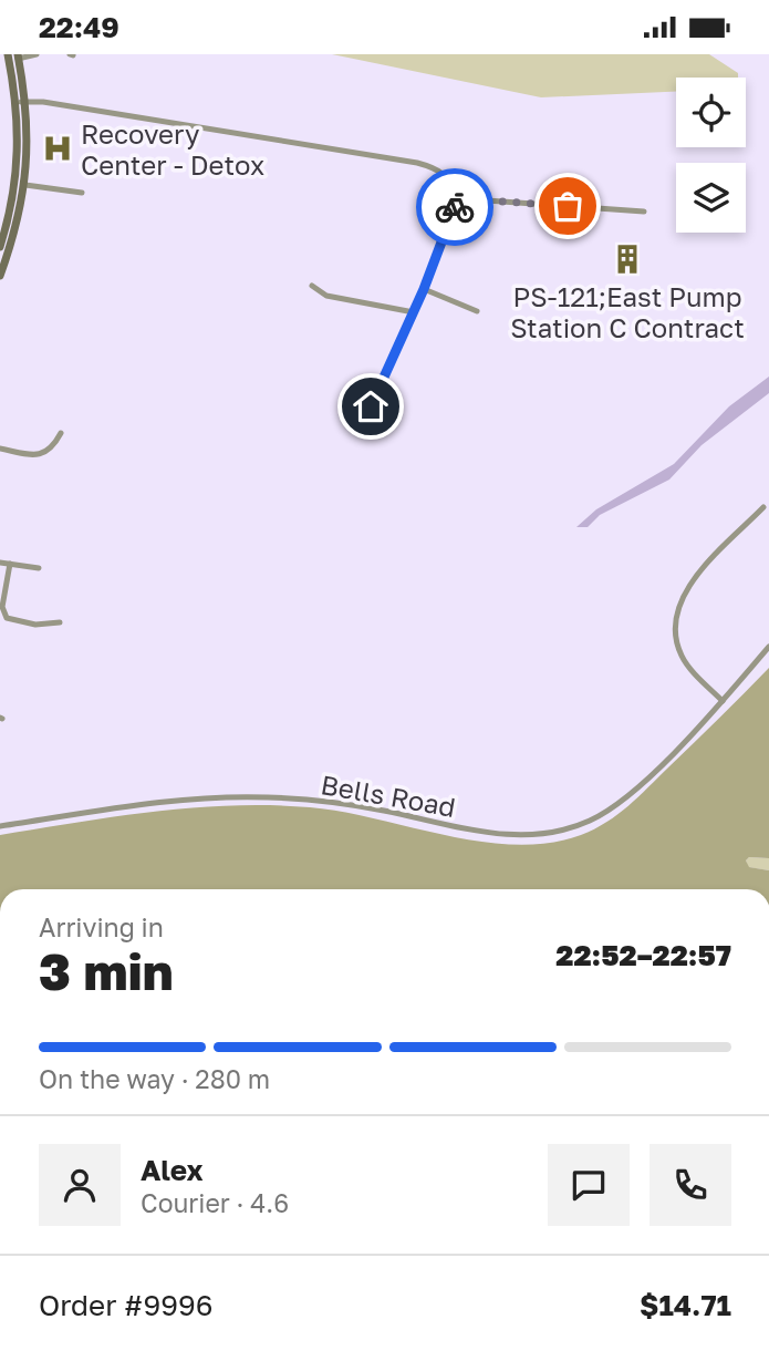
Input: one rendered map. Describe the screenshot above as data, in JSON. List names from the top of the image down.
{
  "streets": {
    "street": ["Bells Road"]
  },
  "places": {
    "hospital": ["Recovery Center - Detox"],
    "building": ["PS-121;East Pump Station C Contract"]
  },
  "page": {
    "status": "22:49",
    "heading": ["3 min", "Arriving in", "22:52–22:57"],
    "panel": [
      "Alex",
      "Courier · 4.6",
      "Order #9996",
      "$14.71"
    ],
    "bar": "On the way · 280 m"
  }
}
